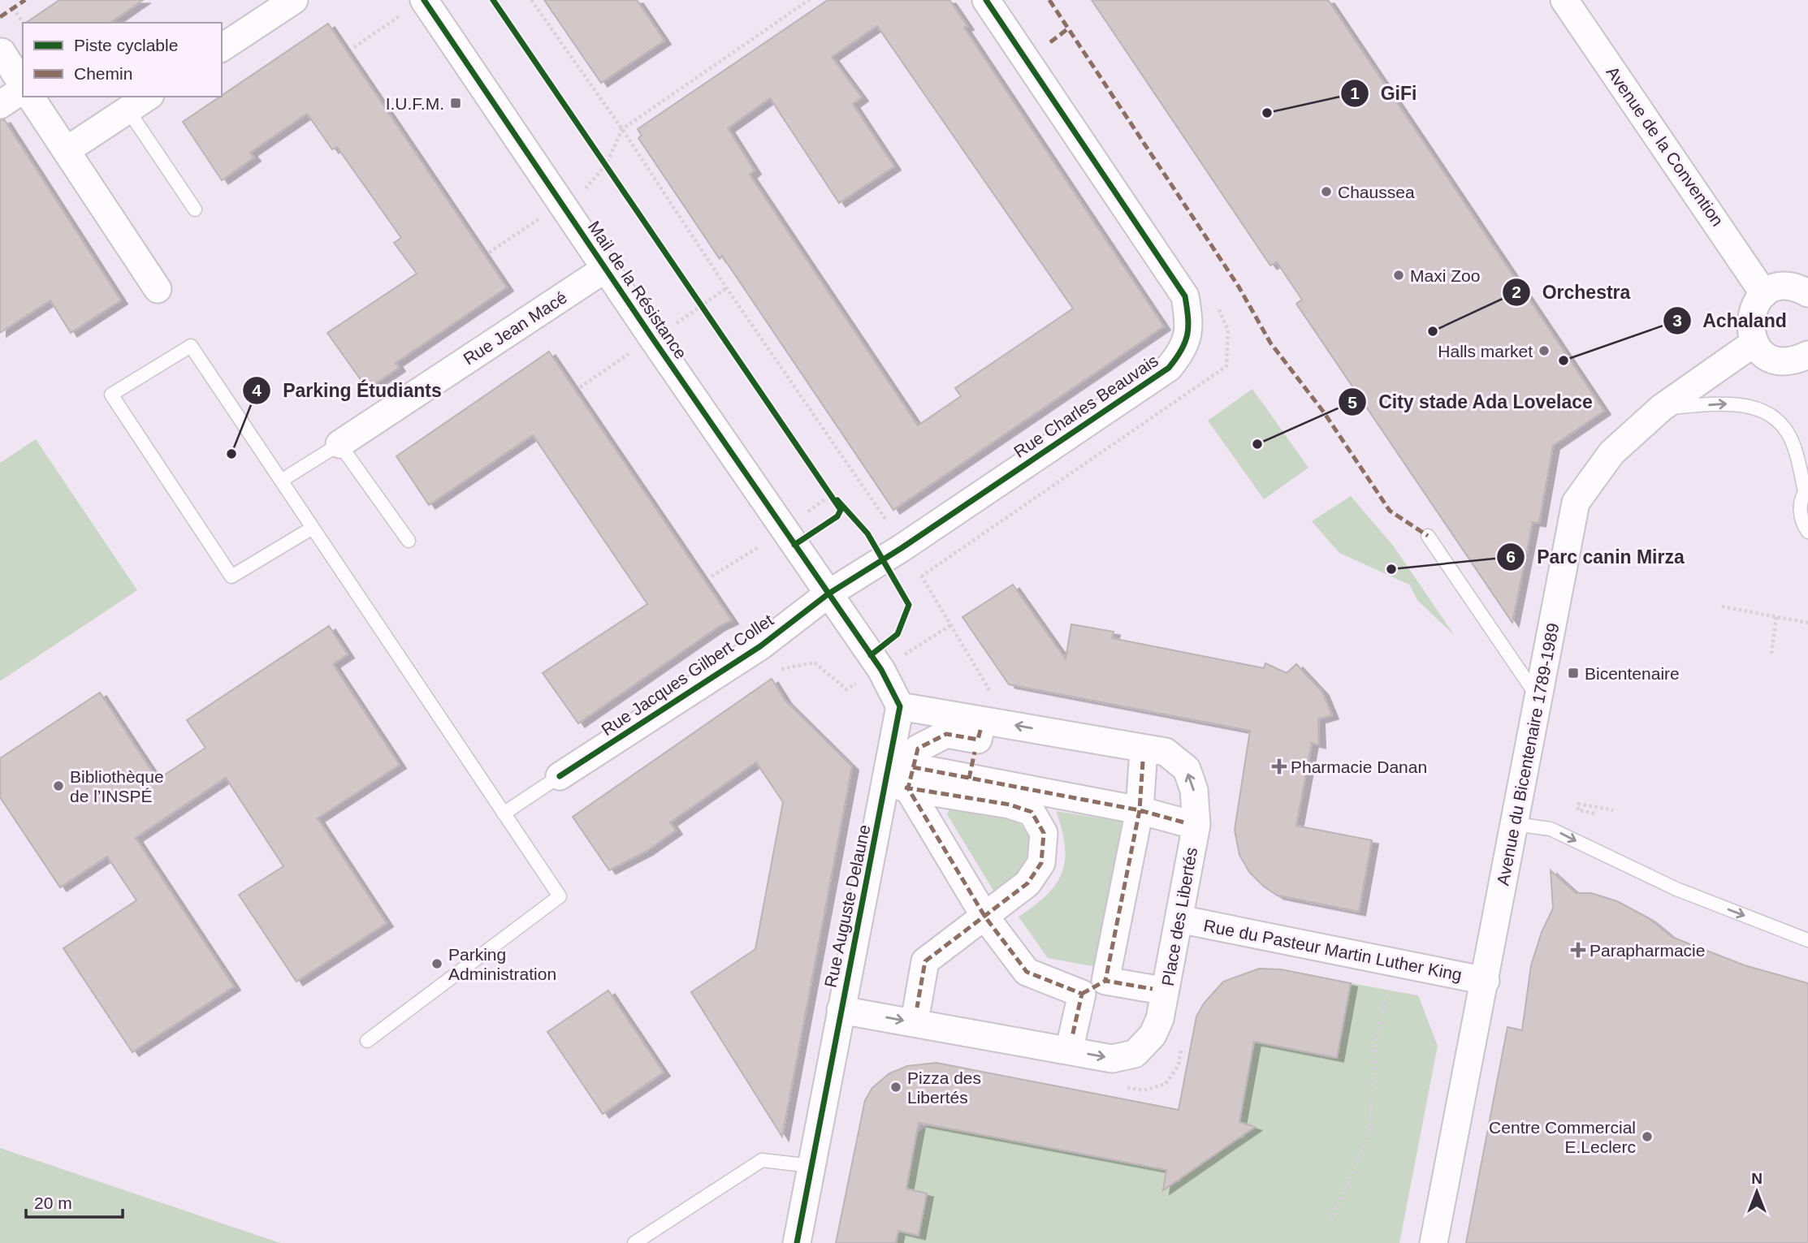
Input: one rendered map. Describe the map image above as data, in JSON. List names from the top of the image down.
{
  "streets": {
    "street": [
      "Avenue de la Convention",
      "Mail de la Résistance",
      "Rue Jean Macé",
      "Rue Charles Beauvais",
      "Rue Jacques Gilbert Collet",
      "Avenue du Bicentenaire 1789-1989",
      "Rue Auguste Delaune",
      "Place des Libertés",
      "Rue du Pasteur Martin Luther King"
    ]
  },
  "crossings": [
    ["Mail de la Résistance", "Rue Jean Macé"],
    ["Mail de la Résistance", "Rue Charles Beauvais"],
    ["Mail de la Résistance", "Rue Jacques Gilbert Collet"],
    ["Rue Charles Beauvais", "Rue Jacques Gilbert Collet"],
    ["Avenue du Bicentenaire 1789-1989", "Rue du Pasteur Martin Luther King"],
    ["Rue Auguste Delaune", "Place des Libertés"],
    ["Place des Libertés", "Rue du Pasteur Martin Luther King"]
  ],
  "places": {
    "transit": ["I.U.F.M.", "Bicentenaire"],
    "other": [
      "GiFi",
      "Chaussea",
      "Maxi Zoo",
      "Orchestra",
      "Halls market",
      "Achaland",
      "City stade Ada Lovelace",
      "Parking Étudiants",
      "Parc canin Mirza",
      "Bibliothèque de l’INSPÉ",
      "Parking Administration",
      "Pizza des Libertés",
      "Centre Commercial E.Leclerc"
    ],
    "health": ["Pharmacie Danan", "Parapharmacie"]
  },
  "legend": ["Piste cyclable", "Chemin"],
  "scale_bar": "20 m",
  "north": "top"
}
